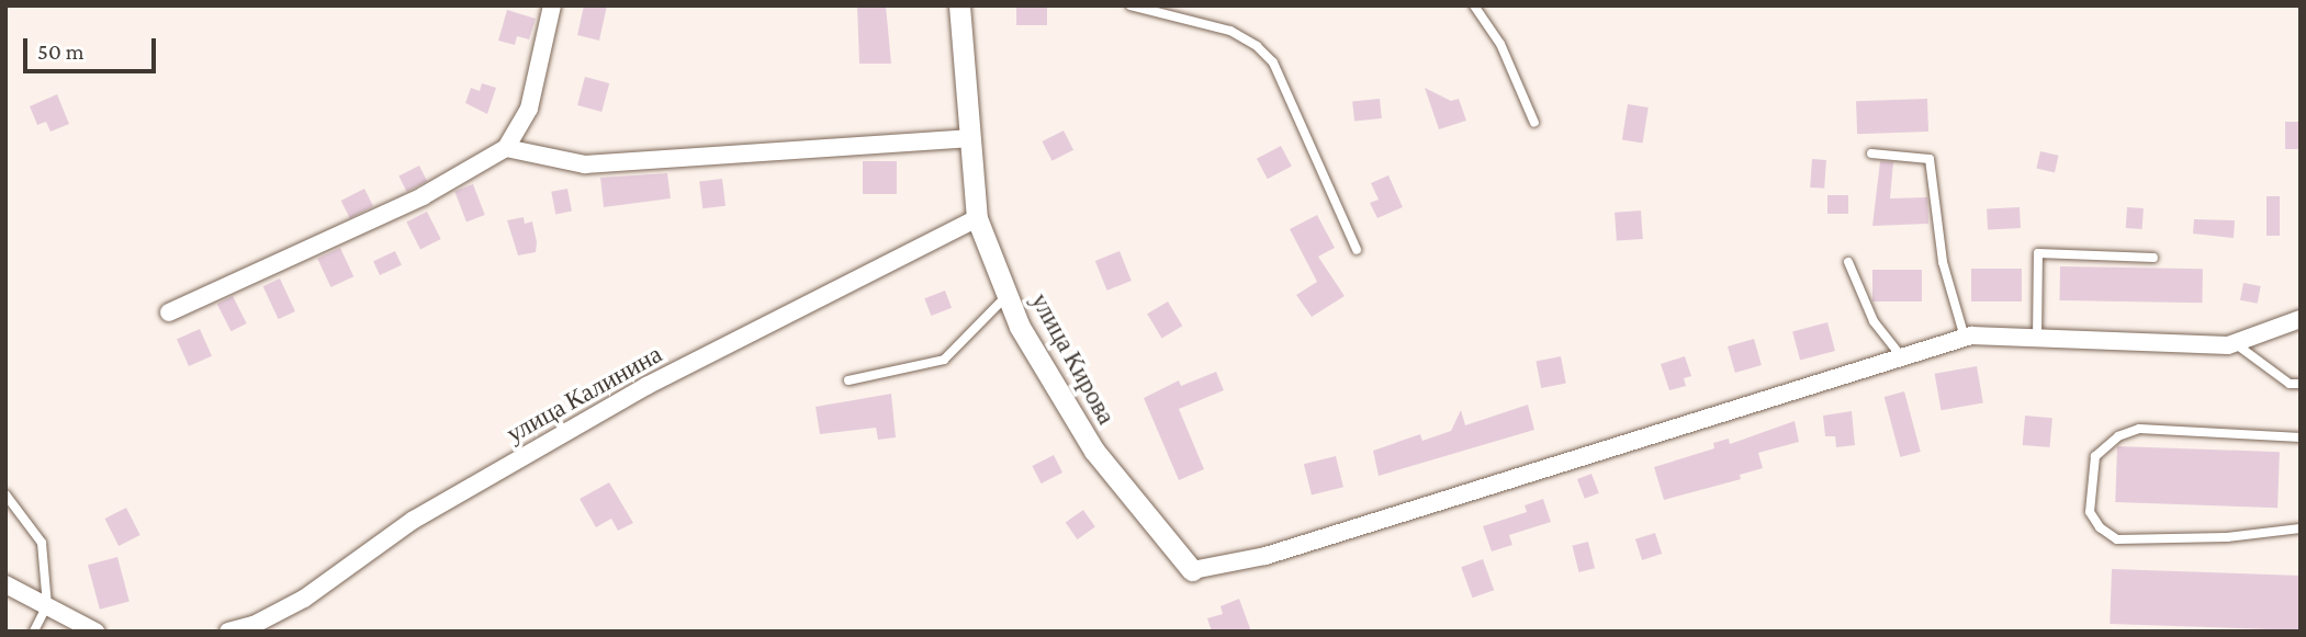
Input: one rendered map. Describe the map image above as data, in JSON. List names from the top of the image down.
{
  "streets": {
    "street": ["улица Кирова", "улица Калинина"]
  },
  "crossings": [
    ["улица Кирова", "улица Калинина"]
  ],
  "scale_bar": "50 m"
}
